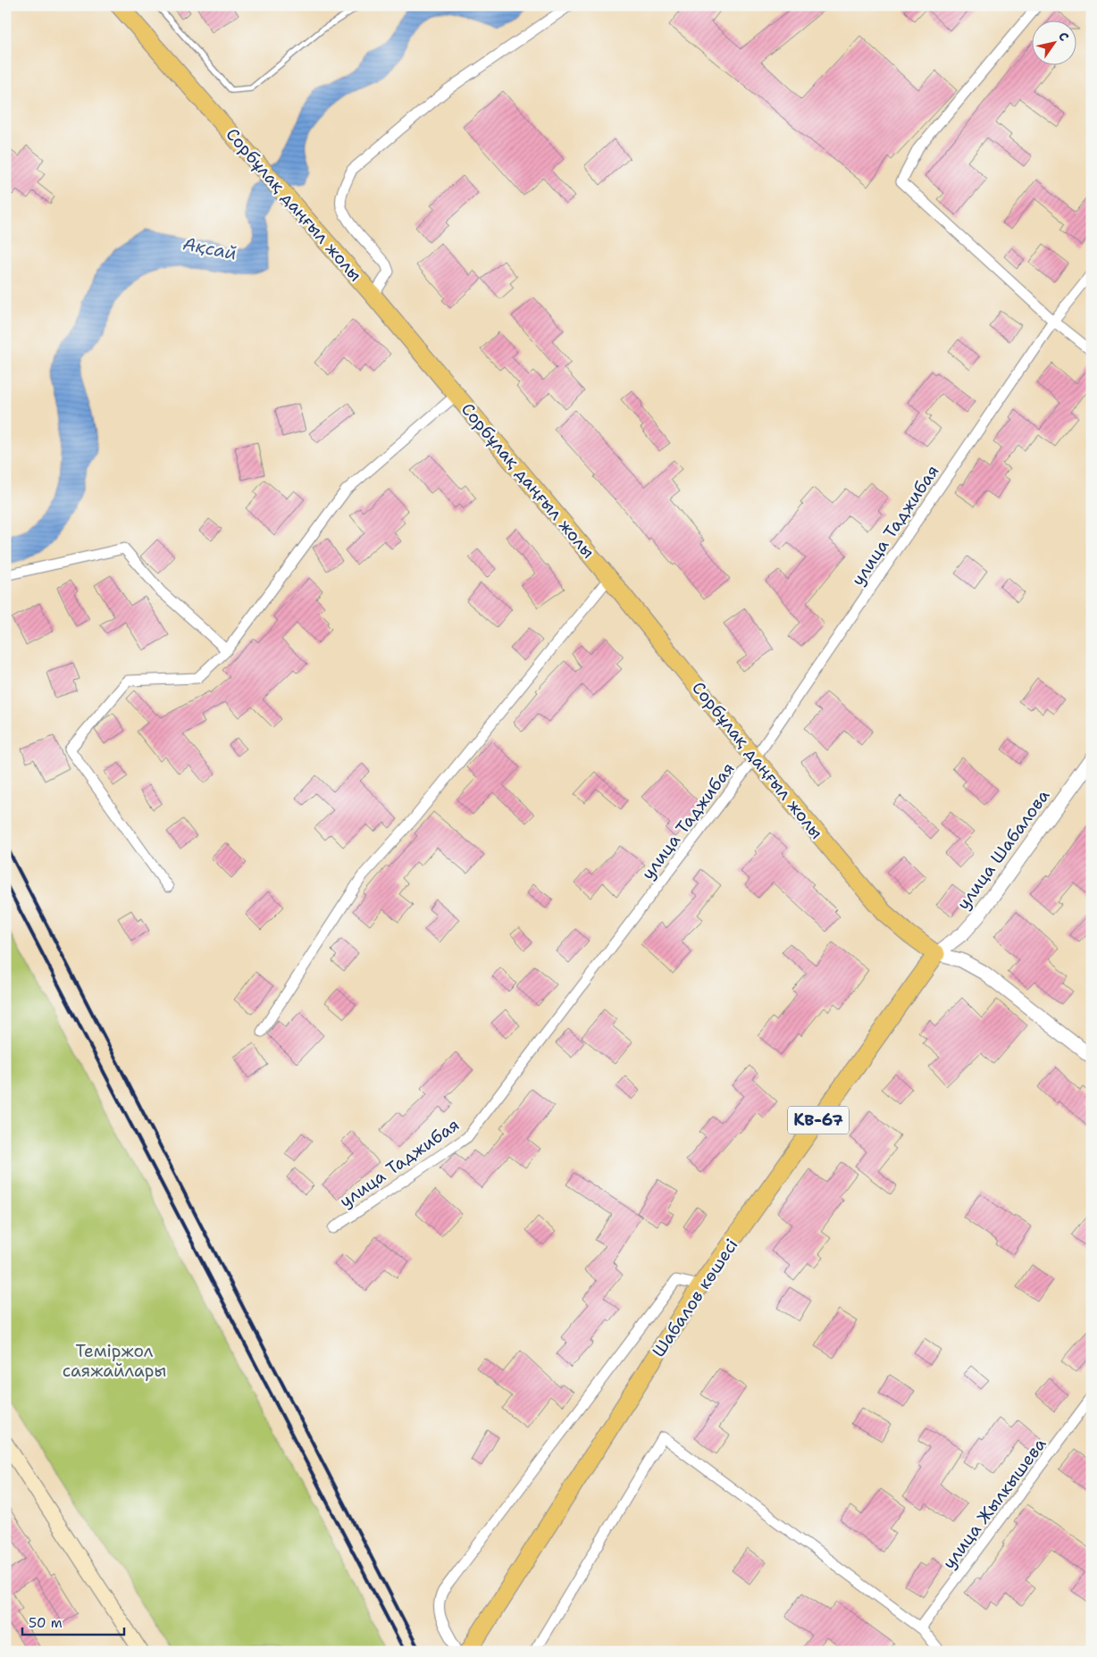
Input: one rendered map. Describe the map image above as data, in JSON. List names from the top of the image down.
{
  "streets": {
    "main road": ["Сорбұлақ даңғыл жолы", "KB-67", "Шабалов көшесі"],
    "street": ["улица Таджибая", "улица Шабалова", "улица Жылкышева"]
  },
  "crossings": [
    ["Сорбұлақ даңғыл жолы", "улица Таджибая"],
    ["Сорбұлақ даңғыл жолы", "улица Шабалова"],
    ["Сорбұлақ даңғыл жолы", "Шабалов көшесі"],
    ["улица Шабалова", "Шабалов көшесі"]
  ],
  "water": ["Ақсай"],
  "parks": ["Теміржол саяжайлары"],
  "scale_bar": "50 m",
  "north": "top right"
}
